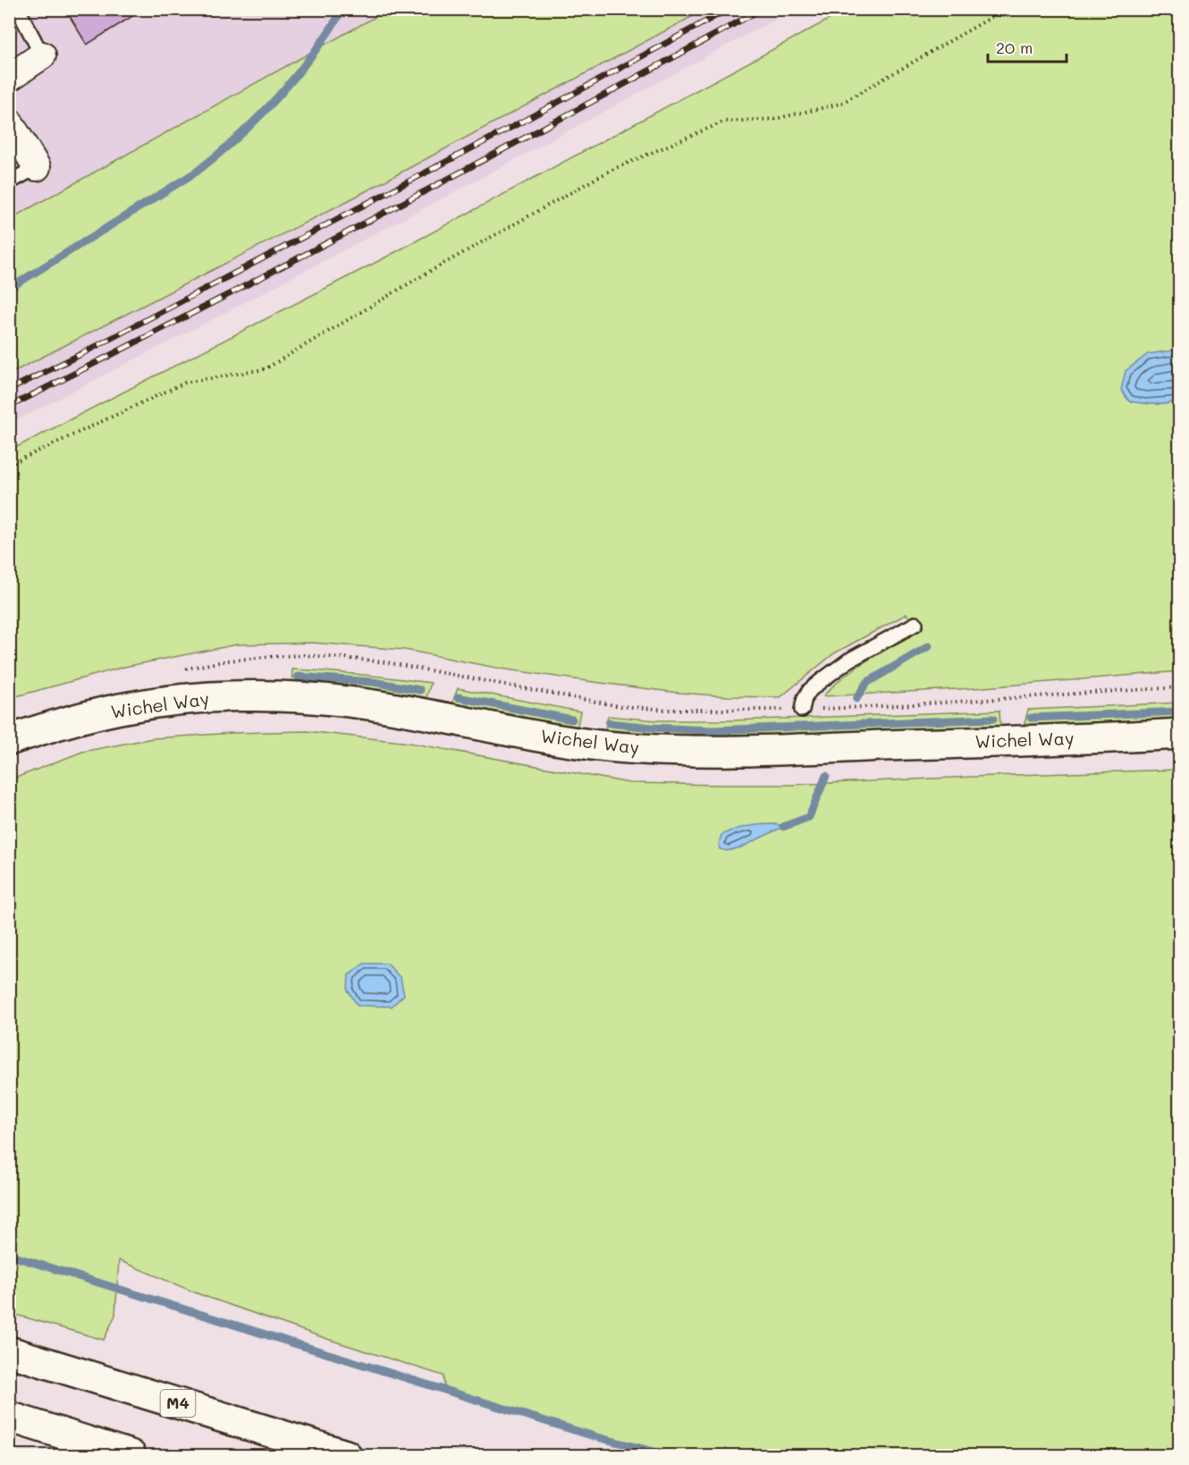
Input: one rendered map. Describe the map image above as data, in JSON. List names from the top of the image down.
{
  "streets": {
    "main road": ["Wichel Way", "M4"]
  },
  "scale_bar": "20 m"
}
